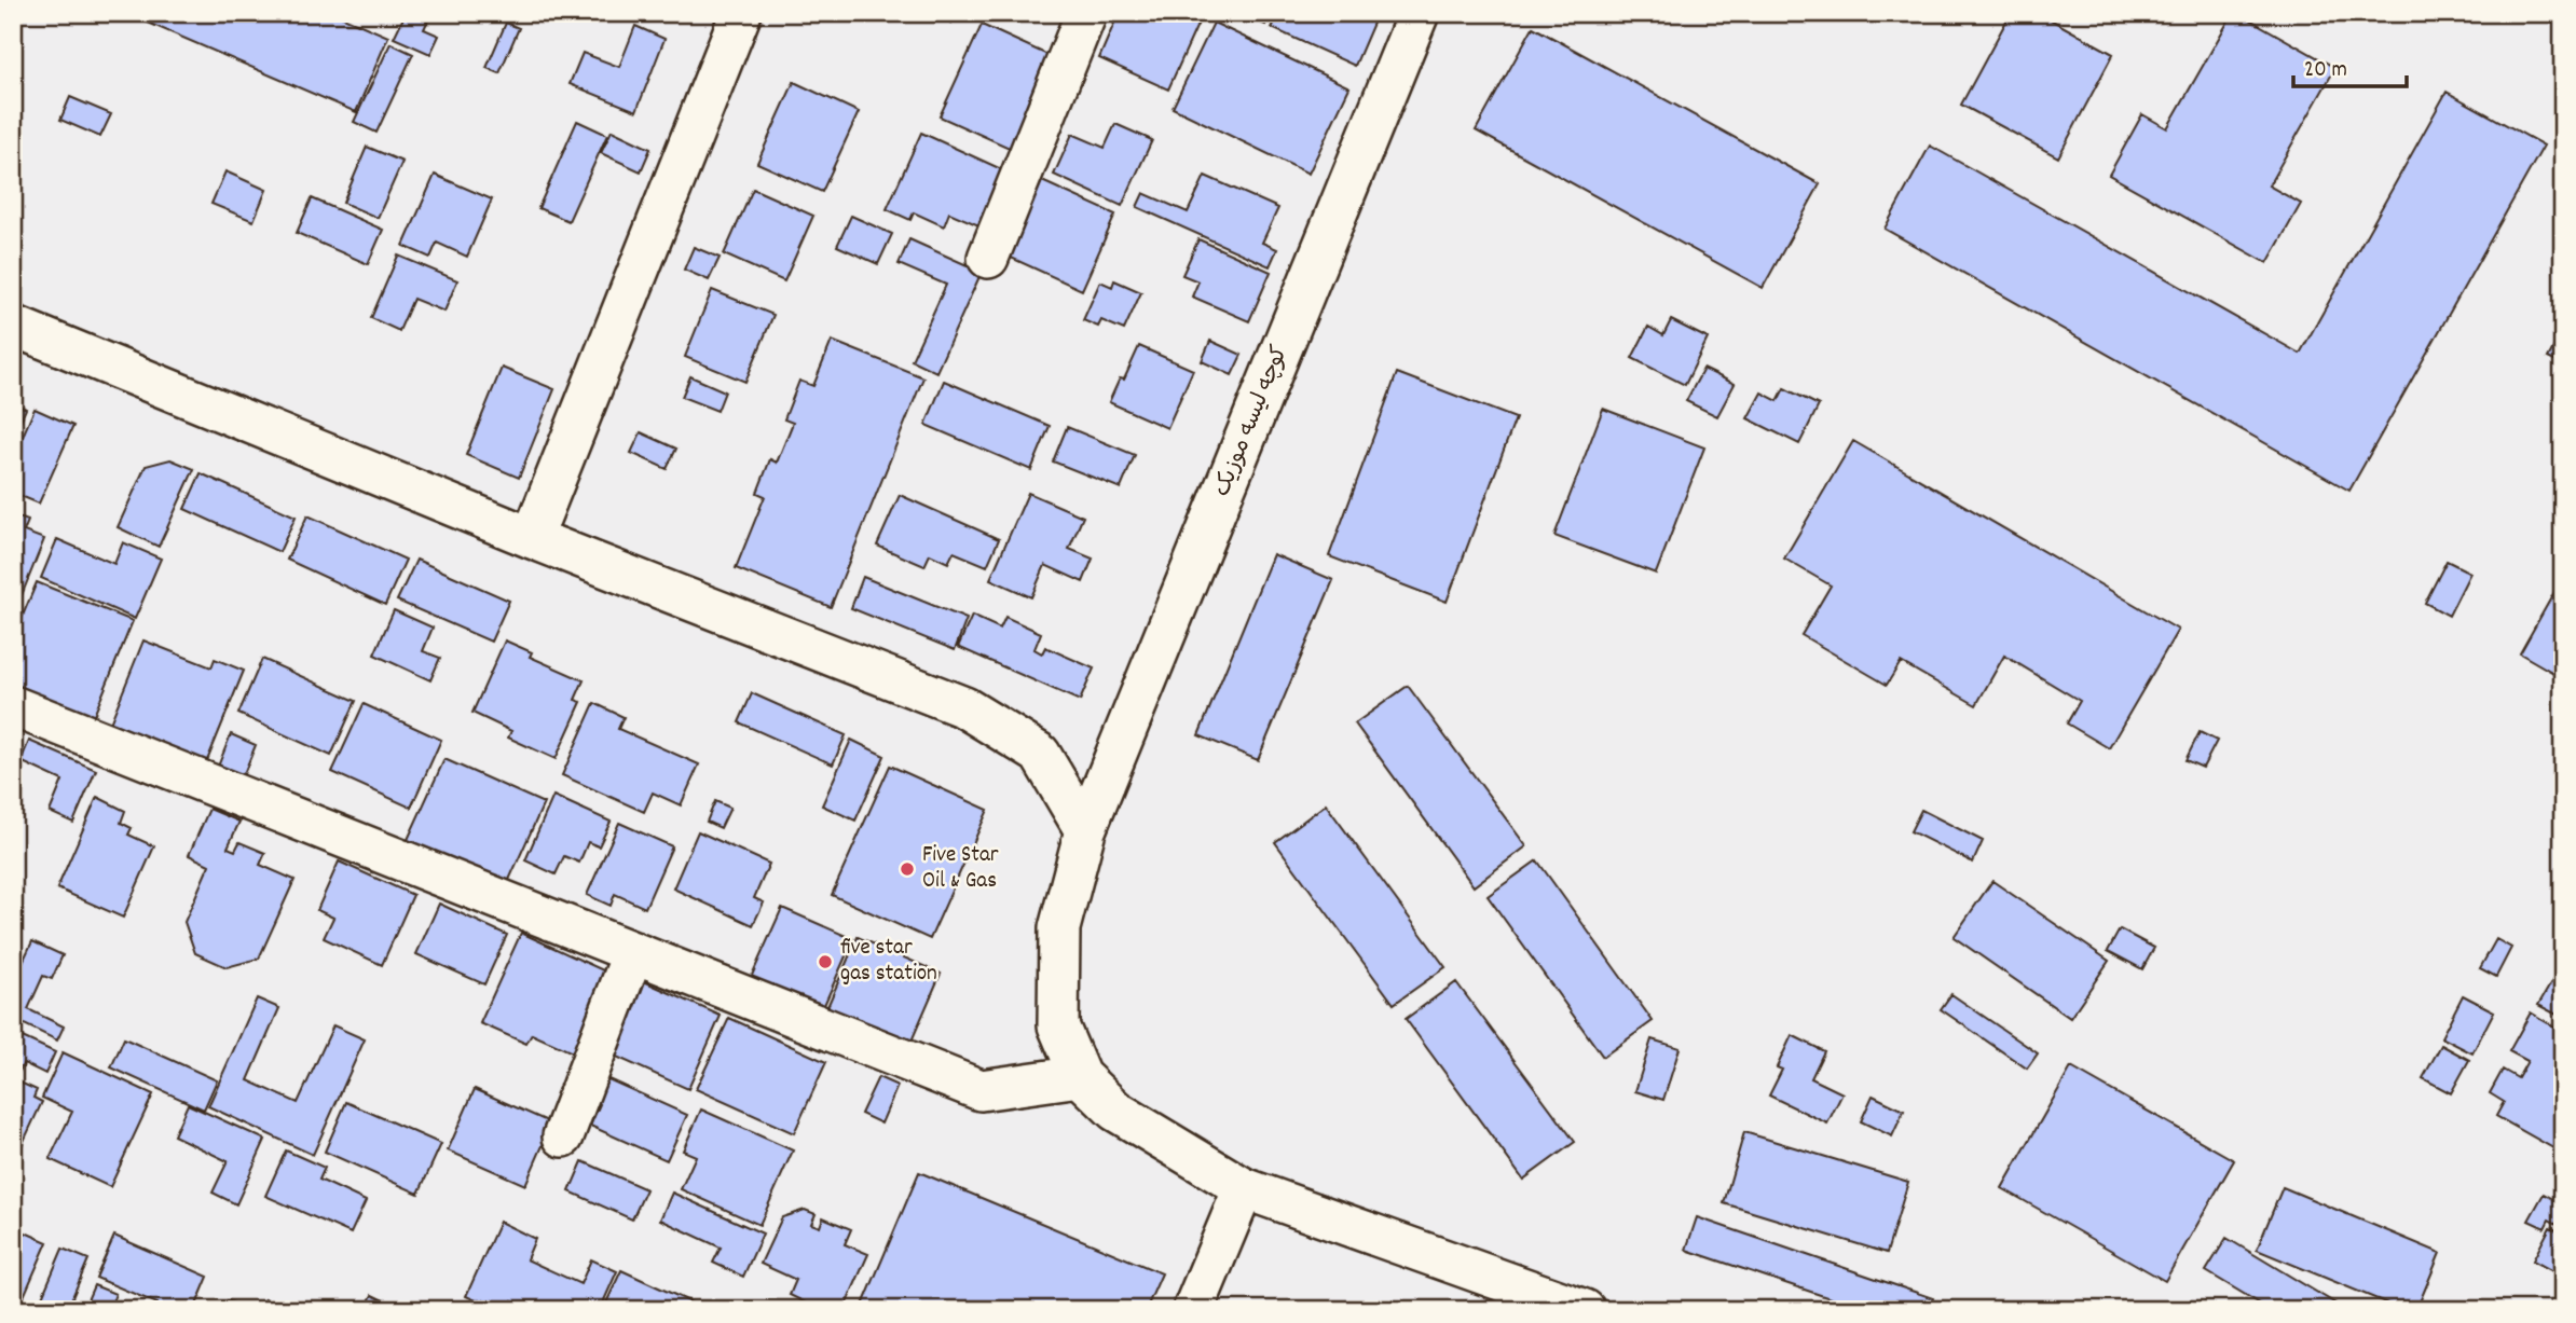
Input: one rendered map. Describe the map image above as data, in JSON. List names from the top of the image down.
{
  "streets": {
    "street": ["کوچه لیسه موزیک"]
  },
  "places": ["Five Star Oil & Gas", "five star gas station"],
  "scale_bar": "20 m"
}
